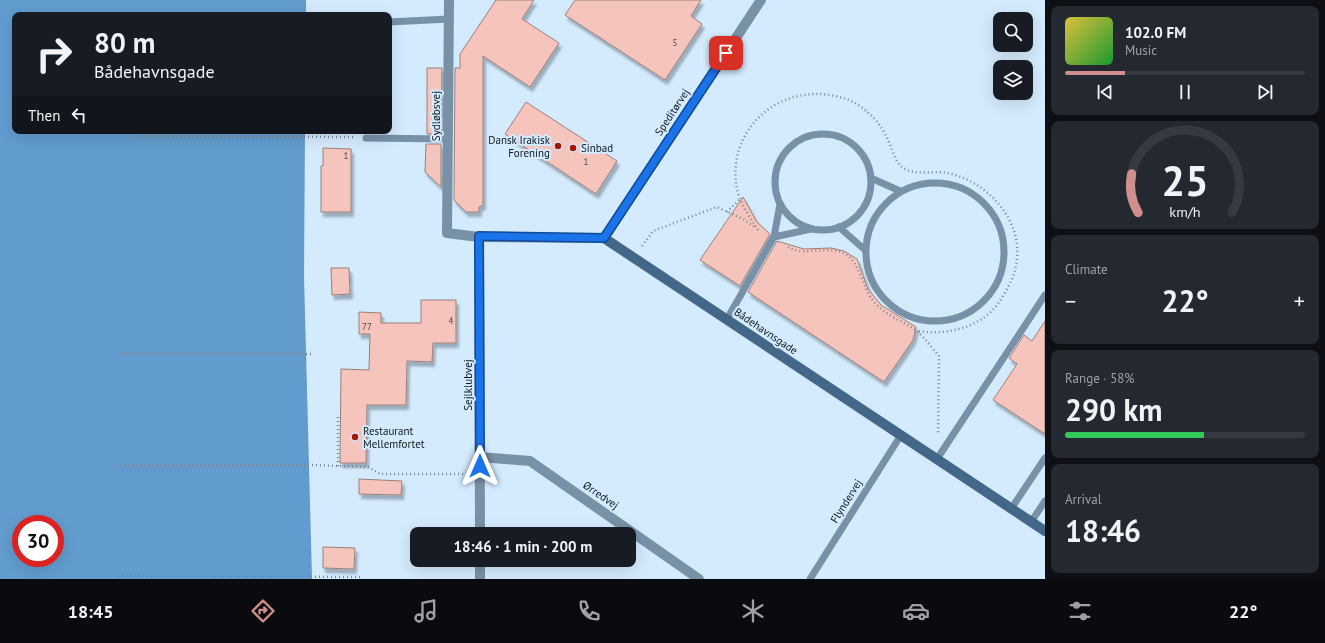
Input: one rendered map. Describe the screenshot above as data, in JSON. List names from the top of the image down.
{
  "streets": {
    "street": [
      "Speditørvej",
      "Sydløbsvej",
      "Bådehavnsgade",
      "Sejlklubvej",
      "Ørredvej"
    ],
    "lane": ["Flyndervej"]
  },
  "crossings": [
    ["Speditørvej", "Bådehavnsgade"],
    ["Sydløbsvej", "Sejlklubvej"],
    ["Bådehavnsgade", "Flyndervej"],
    ["Sejlklubvej", "Ørredvej"]
  ],
  "places": ["Dansk Irakisk Forening", "Sinbad", "Restaurant Mellemfortet"],
  "house_numbers": [
    "5",
    "1",
    "1",
    "4",
    "77"
  ],
  "page": {
    "turn": ["80 m", "Bådehavnsgade"],
    "song": ["102.0 FM", "Music"],
    "then": "Then",
    "tile": [
      "Climate",
      ["Range · 58%", "290 km"],
      ["Arrival", "18:46"]
    ],
    "heat": ["−", "22°", "+"],
    "limit": "30",
    "trip": "18:46 · 1 min · 200 m",
    "tabs": ["18:45", "22°"],
    "gauge": ["25", "km/h"]
  }
}
